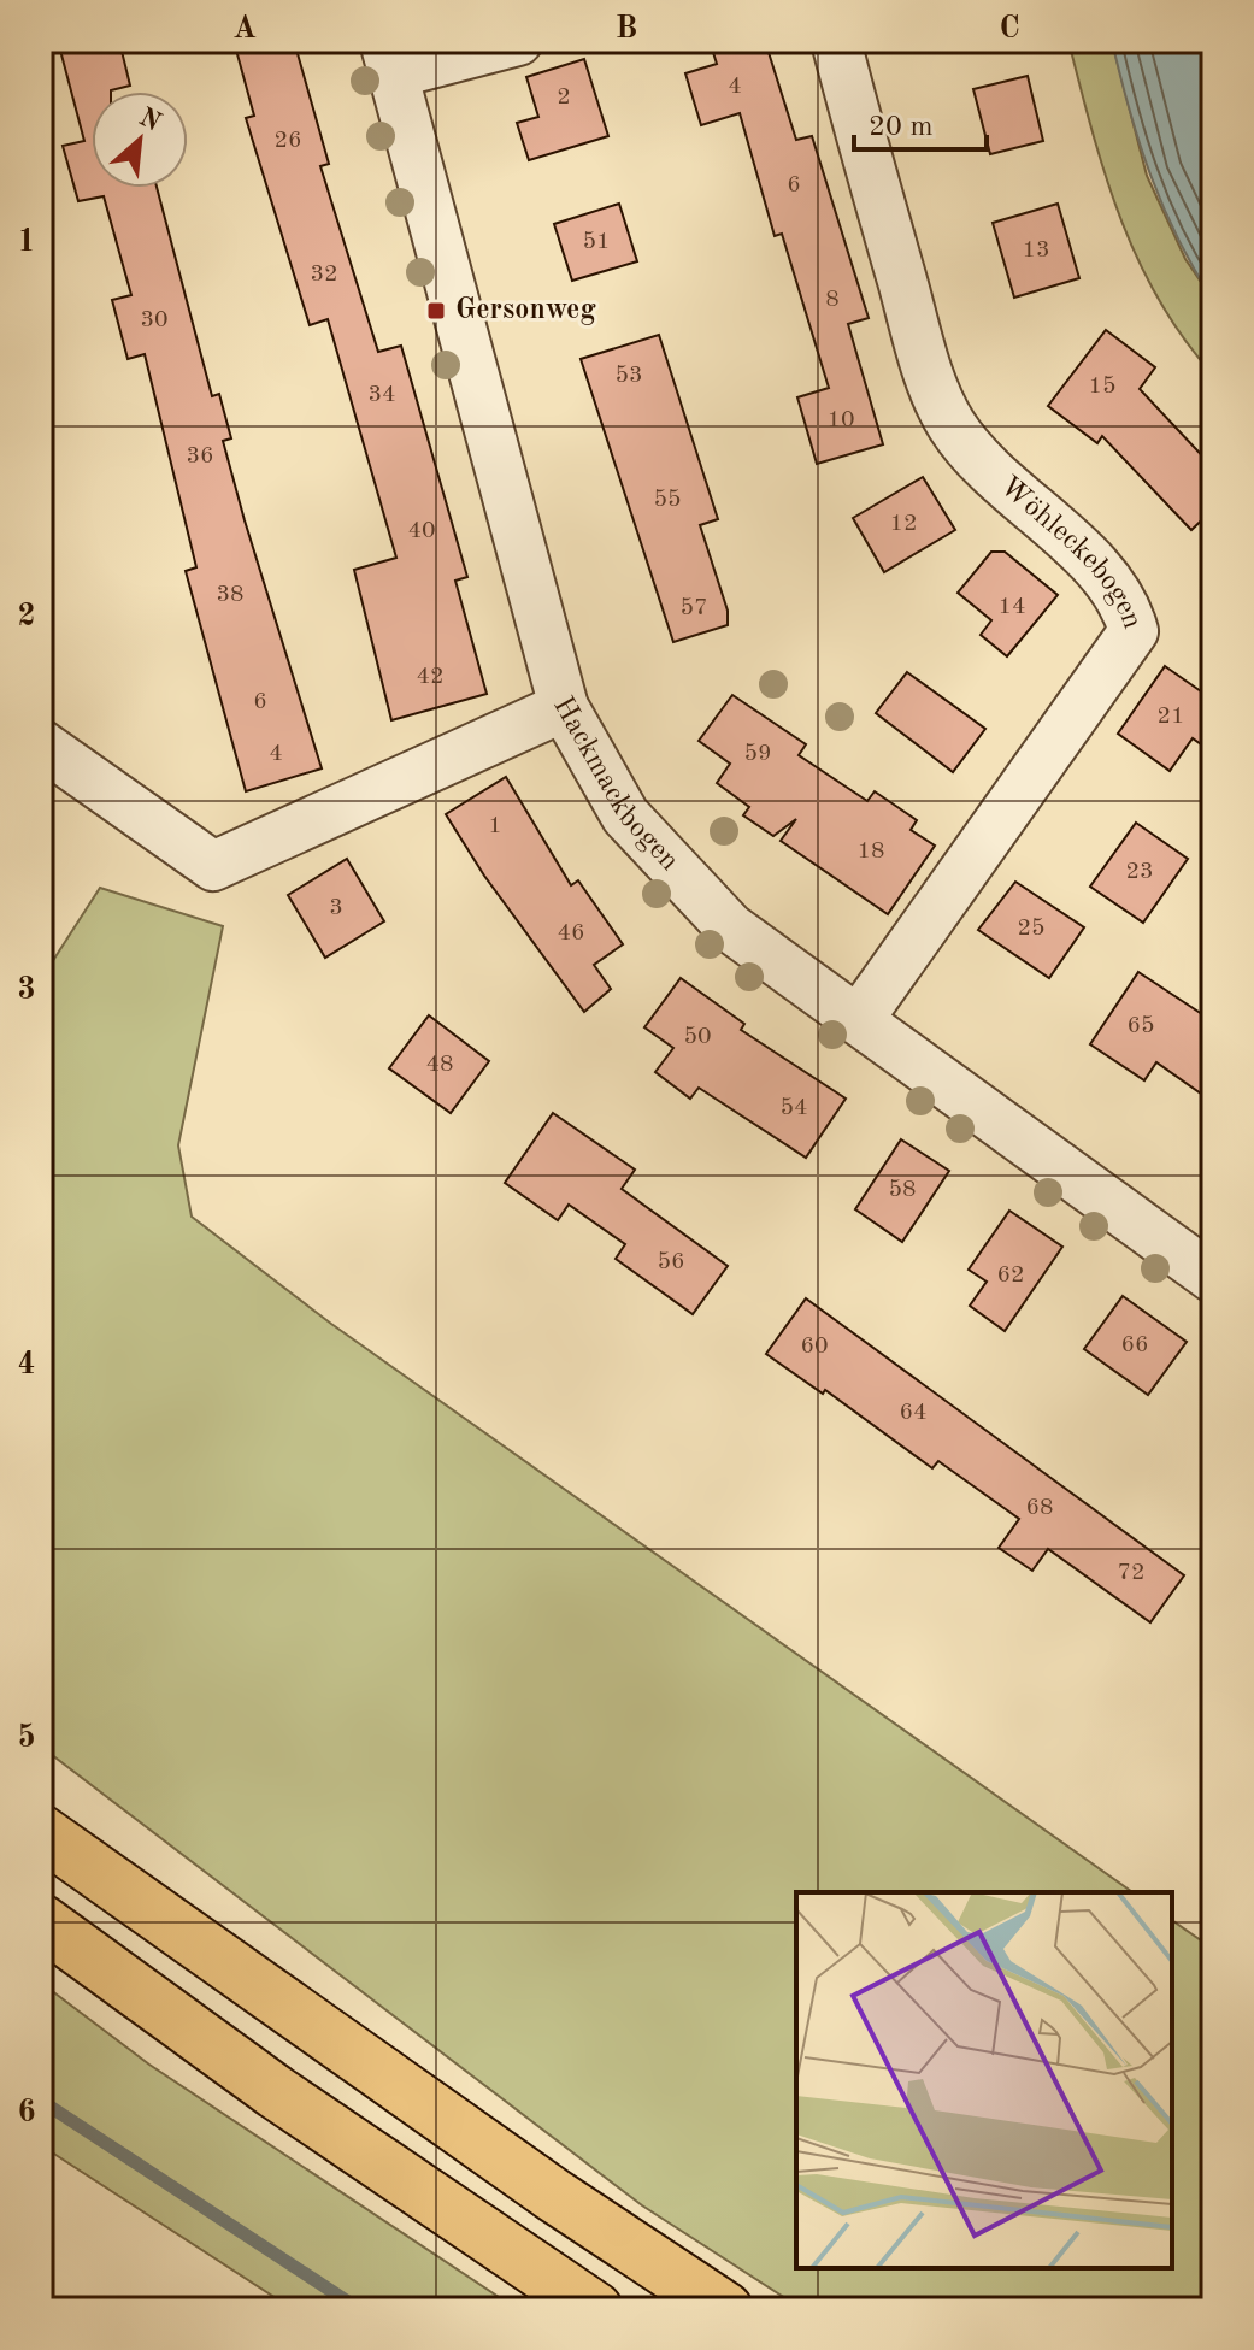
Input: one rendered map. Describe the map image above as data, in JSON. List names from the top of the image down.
{
  "streets": {
    "street": ["Wöhleckebogen", "Hackmackbogen"]
  },
  "crossings": [
    ["Wöhleckebogen", "Hackmackbogen"]
  ],
  "places": {
    "transit": ["Gersonweg"]
  },
  "house_numbers": [
    "4",
    "2",
    "26",
    "6",
    "51",
    "13",
    "32",
    "8",
    "30",
    "53",
    "15",
    "34",
    "10",
    "36",
    "55",
    "12",
    "40",
    "38",
    "14",
    "57",
    "42",
    "6",
    "21",
    "4",
    "59",
    "1",
    "18",
    "23",
    "3",
    "25",
    "46",
    "65",
    "50",
    "48",
    "54",
    "58",
    "56",
    "62",
    "66",
    "60",
    "64",
    "68",
    "72"
  ],
  "scale_bar": "20 m",
  "north": "top right",
  "grid": {
    "columns": ["A", "B", "C"],
    "rows": [
      "1",
      "2",
      "3",
      "4",
      "5",
      "6"
    ]
  }
}
